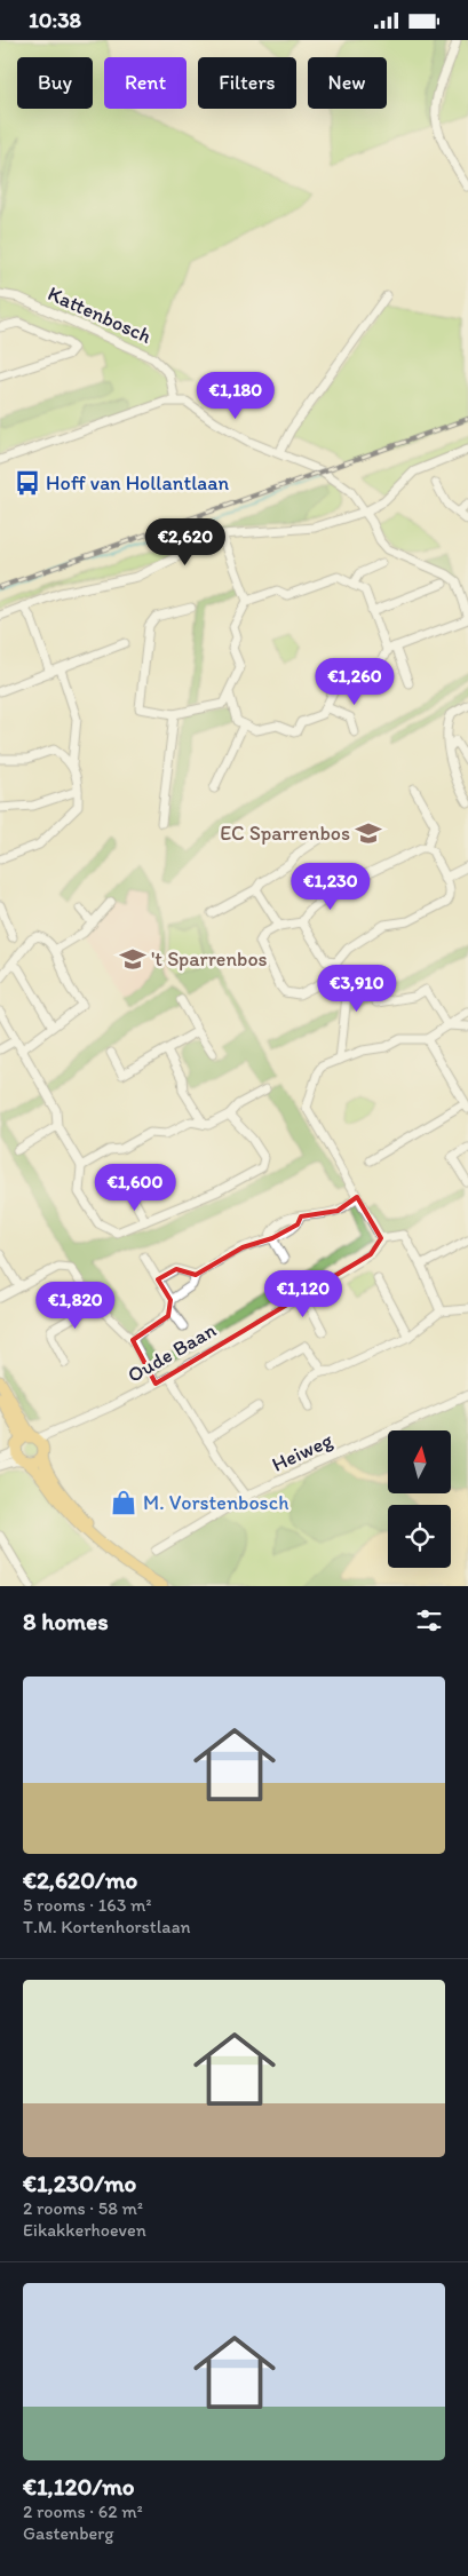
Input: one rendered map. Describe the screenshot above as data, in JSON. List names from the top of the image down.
{
  "streets": {
    "street": ["Kattenbosch", "Oude Baan", "Heiweg"]
  },
  "places": {
    "bus stop": ["Hoff van Hollantlaan"],
    "school or university": ["EC Sparrenbos", "'t Sparrenbos"],
    "shop": ["M. Vorstenbosch"]
  },
  "north": "top",
  "page": {
    "status": "10:38",
    "chip": [
      "Buy",
      "Rent",
      "Filters",
      "New"
    ],
    "price": [
      "€1,180",
      "€2,620",
      "€1,260",
      "€1,230",
      "€3,910",
      "€1,600",
      "€1,120",
      "€1,820"
    ],
    "heading": "8 homes",
    "list": [
      {
        "name": "€2,620/mo",
        "note": "5 rooms · 163 m² · T.M. Kortenhorstlaan"
      },
      {
        "name": "€1,230/mo",
        "note": "2 rooms · 58 m² · Eikakkerhoeven"
      },
      {
        "name": "€1,120/mo",
        "note": "2 rooms · 62 m² · Gastenberg"
      }
    ]
  }
}
